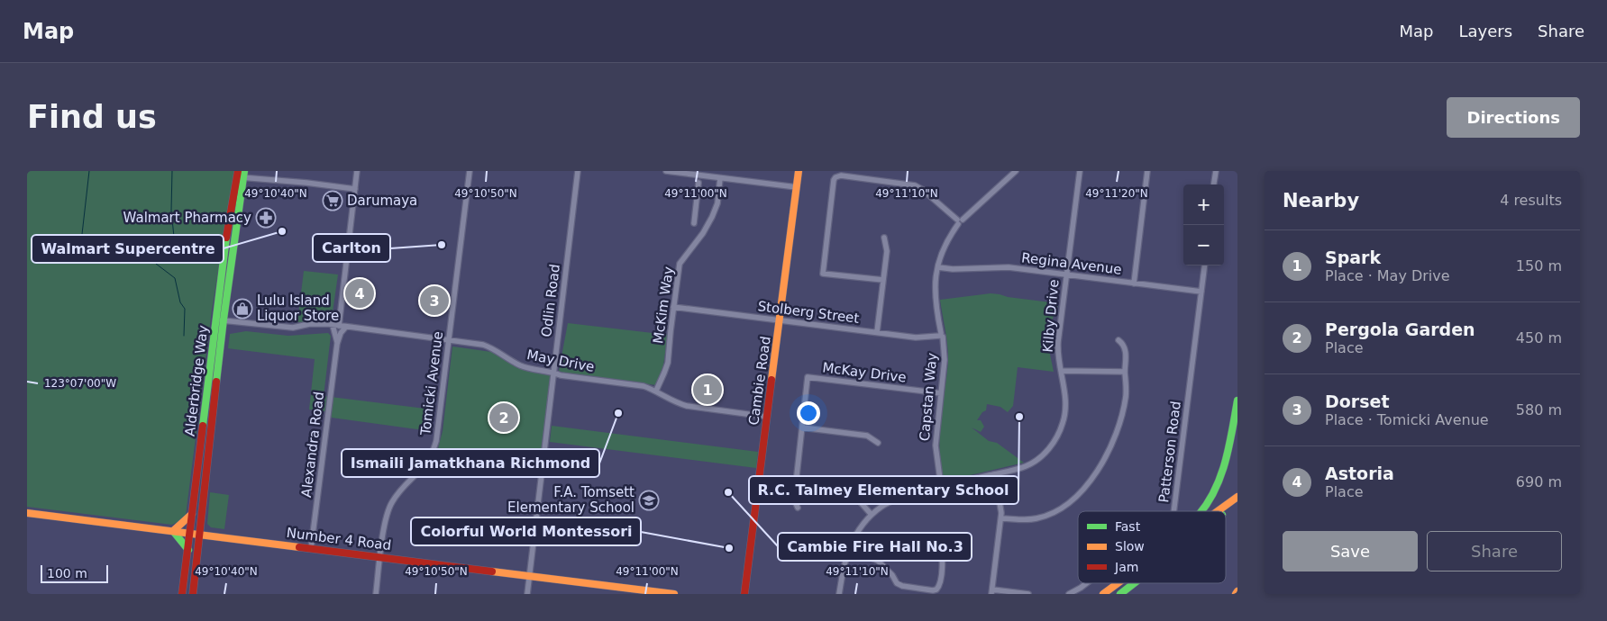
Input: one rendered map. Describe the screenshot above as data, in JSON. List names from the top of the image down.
{
  "streets": {
    "main road": ["Alderbridge Way", "Cambie Road", "Number 4 Road"],
    "street": [
      "Regina Avenue",
      "Odlin Road",
      "McKim Way",
      "Stolberg Street",
      "Kilby Drive",
      "May Drive",
      "McKay Drive",
      "Tomicki Avenue",
      "Capstan Way",
      "Alexandra Road",
      "Patterson Road"
    ]
  },
  "crossings": [
    ["Regina Avenue", "Kilby Drive"],
    ["Regina Avenue", "Capstan Way"],
    ["Regina Avenue", "Patterson Road"],
    ["Odlin Road", "May Drive"],
    ["Odlin Road", "Number 4 Road"],
    ["McKim Way", "Stolberg Street"],
    ["McKim Way", "May Drive"],
    ["Stolberg Street", "Cambie Road"],
    ["Stolberg Street", "Capstan Way"],
    ["Kilby Drive", "Capstan Way"],
    ["May Drive", "Alderbridge Way"],
    ["May Drive", "Cambie Road"],
    ["May Drive", "Tomicki Avenue"],
    ["May Drive", "Alexandra Road"],
    ["McKay Drive", "Capstan Way"],
    ["Alderbridge Way", "Number 4 Road"],
    ["Tomicki Avenue", "Number 4 Road"],
    ["Alexandra Road", "Number 4 Road"]
  ],
  "places": {
    "supermarket": ["Darumaya"],
    "pharmacy": ["Walmart Pharmacy"],
    "other": [
      "Walmart Supercentre",
      "Carlton",
      "Ismaili Jamatkhana Richmond",
      "R.C. Talmey Elementary School",
      "Cambie Fire Hall No.3",
      "Colorful World Montessori"
    ],
    "shop": ["Lulu Island Liquor Store"],
    "school or university": ["F.A. Tomsett Elementary School"]
  },
  "legend": ["Fast", "Slow", "Jam"],
  "scale_bar": "100 m",
  "page": {
    "header": "Map",
    "nav": ["Map", "Layers", "Share"],
    "buttons": [
      "Directions",
      ["Save", "Share"]
    ],
    "title": "Find us",
    "heading": ["Nearby", "4 results"],
    "map_buttons": ["+", "−"],
    "list": [
      {
        "mark": "1",
        "name": "Spark",
        "note": "Place · May Drive",
        "value": "150 m"
      },
      {
        "mark": "2",
        "name": "Pergola Garden",
        "note": "Place",
        "value": "450 m"
      },
      {
        "mark": "3",
        "name": "Dorset",
        "note": "Place · Tomicki Avenue",
        "value": "580 m"
      },
      {
        "mark": "4",
        "name": "Astoria",
        "note": "Place",
        "value": "690 m"
      }
    ],
    "pins": [
      "4",
      "3",
      "1",
      "2"
    ],
    "scale": "100 m"
  },
  "coordinates": [
    "49°10'40\"N",
    "49°10'50\"N",
    "49°11'00\"N",
    "49°11'10\"N",
    "49°11'20\"N",
    "123°07'00\"W"
  ]
}
